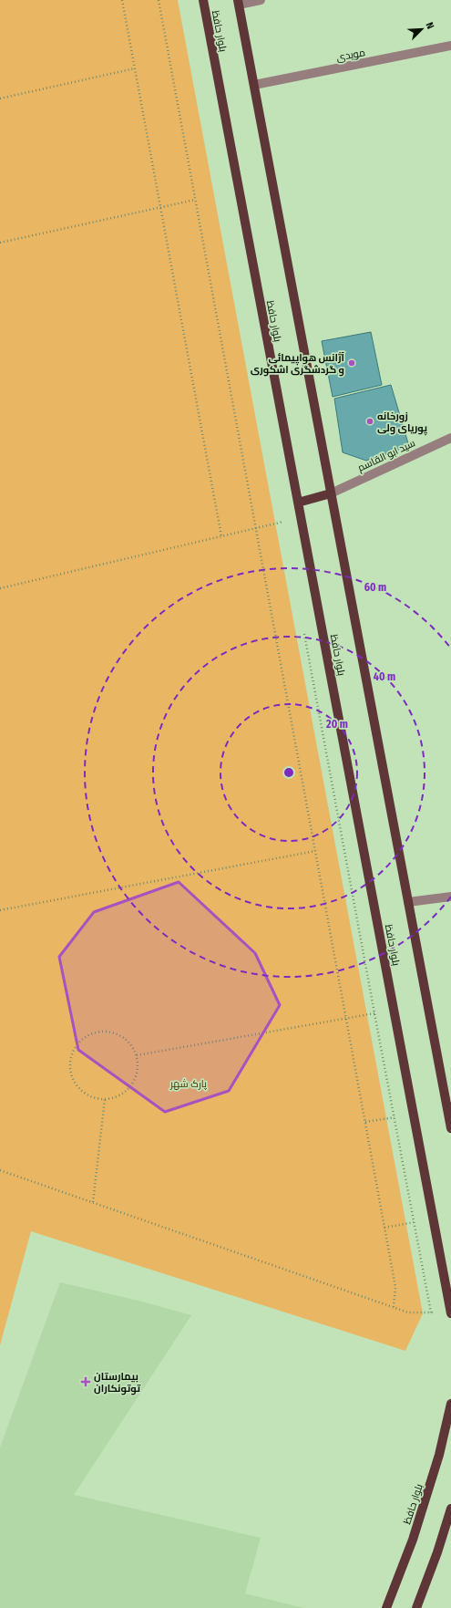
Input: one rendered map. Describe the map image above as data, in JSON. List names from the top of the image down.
{
  "streets": {
    "main road": ["بلوار حافظ"],
    "street": ["مویدی", "سید ابو القاسم"]
  },
  "parks": ["پارک شهر"],
  "places": {
    "other": ["آژانس هواپیمائی و گردشگری اشکوری", "زورخانه پوریای ولی"],
    "health": ["بیمارستان توتونکاران"]
  },
  "north": "top right",
  "rings": ["60 m", "40 m", "20 m"]
}
